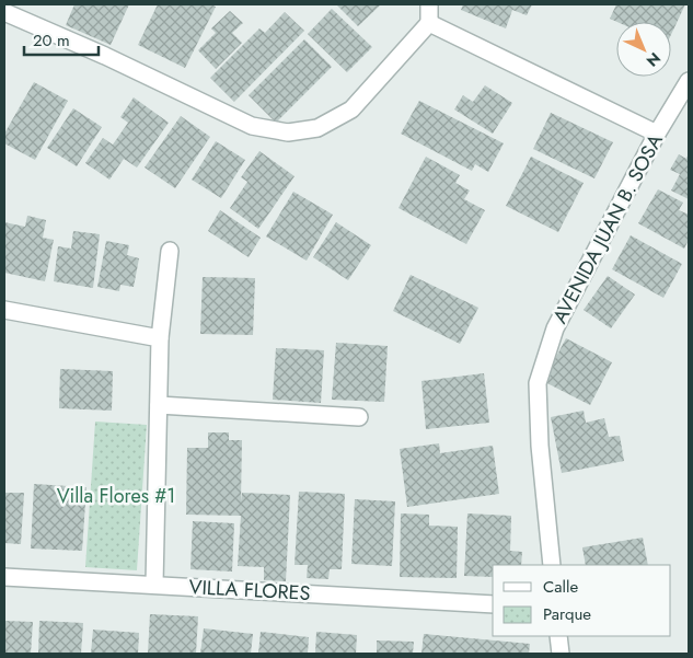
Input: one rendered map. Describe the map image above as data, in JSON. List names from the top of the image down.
{
  "streets": {
    "street": ["AVENIDA JUAN B. SOSA", "VILLA FLORES"]
  },
  "parks": ["Villa Flores #1"],
  "legend": ["Calle", "Parque"],
  "scale_bar": "20 m",
  "north": "bottom right"
}
